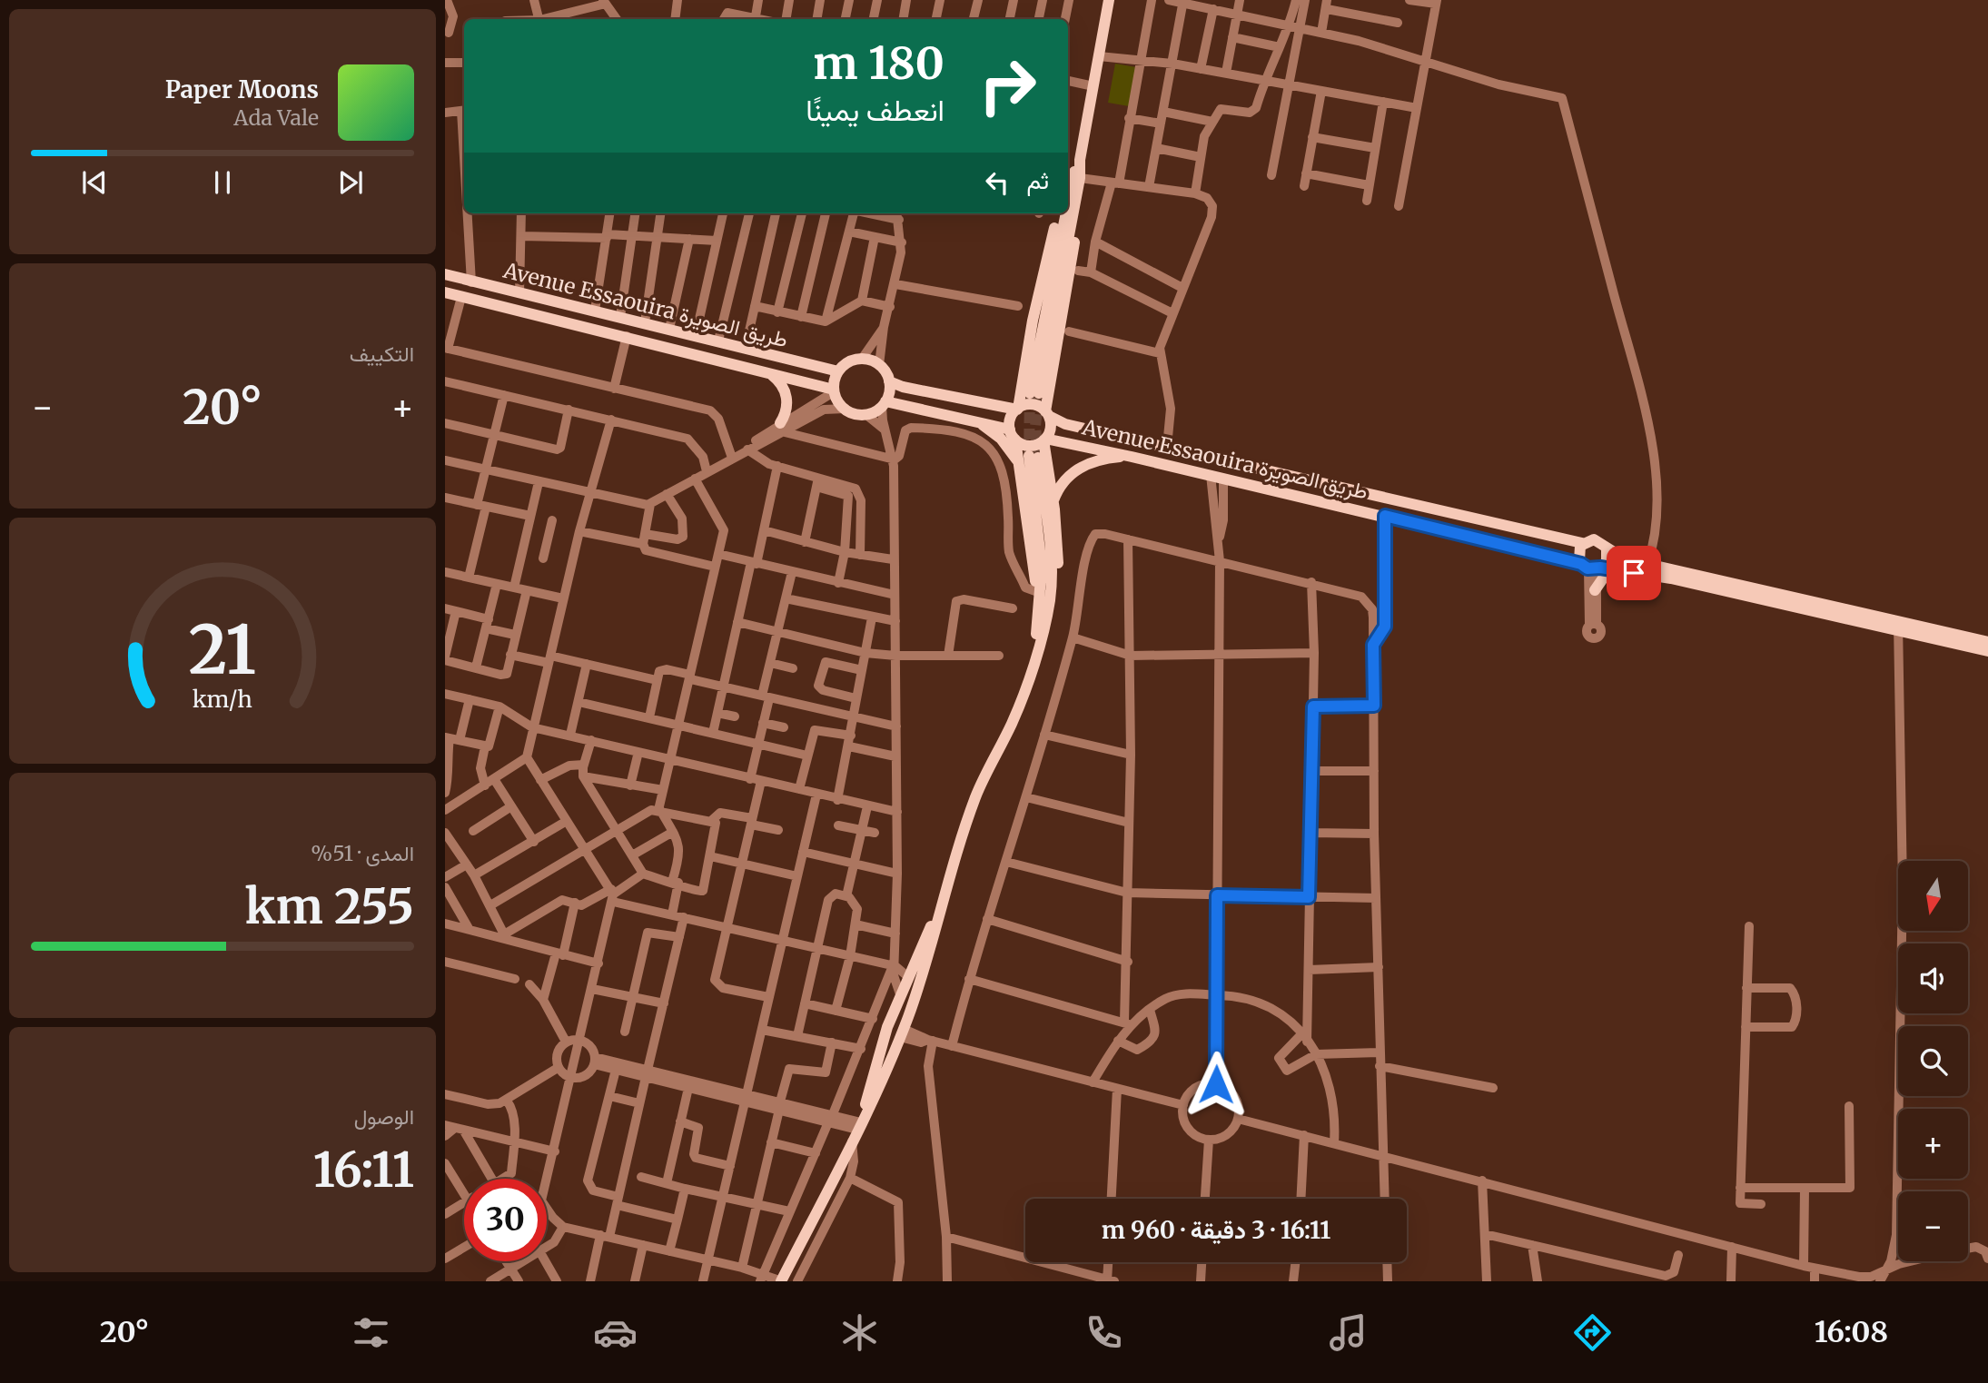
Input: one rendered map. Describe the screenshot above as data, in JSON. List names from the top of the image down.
{
  "streets": {
    "main road": ["Avenue Essaouira طريق الصويرة"]
  },
  "north": "bottom",
  "page": {
    "turn": ["180 m", "انعطف يمينًا"],
    "song": ["Paper Moons", "Ada Vale"],
    "then": "ثم",
    "tile": [
      "التكييف",
      ["المدى · 51%", "255 km"],
      ["الوصول", "16:11"]
    ],
    "heat": ["−", "20°", "+"],
    "map_buttons": ["+", "−"],
    "limit": "30",
    "trip": "16:11 · 3 دقيقة · 960 m",
    "tabs": ["16:08", "20°"],
    "gauge": ["21", "km/h"]
  }
}
